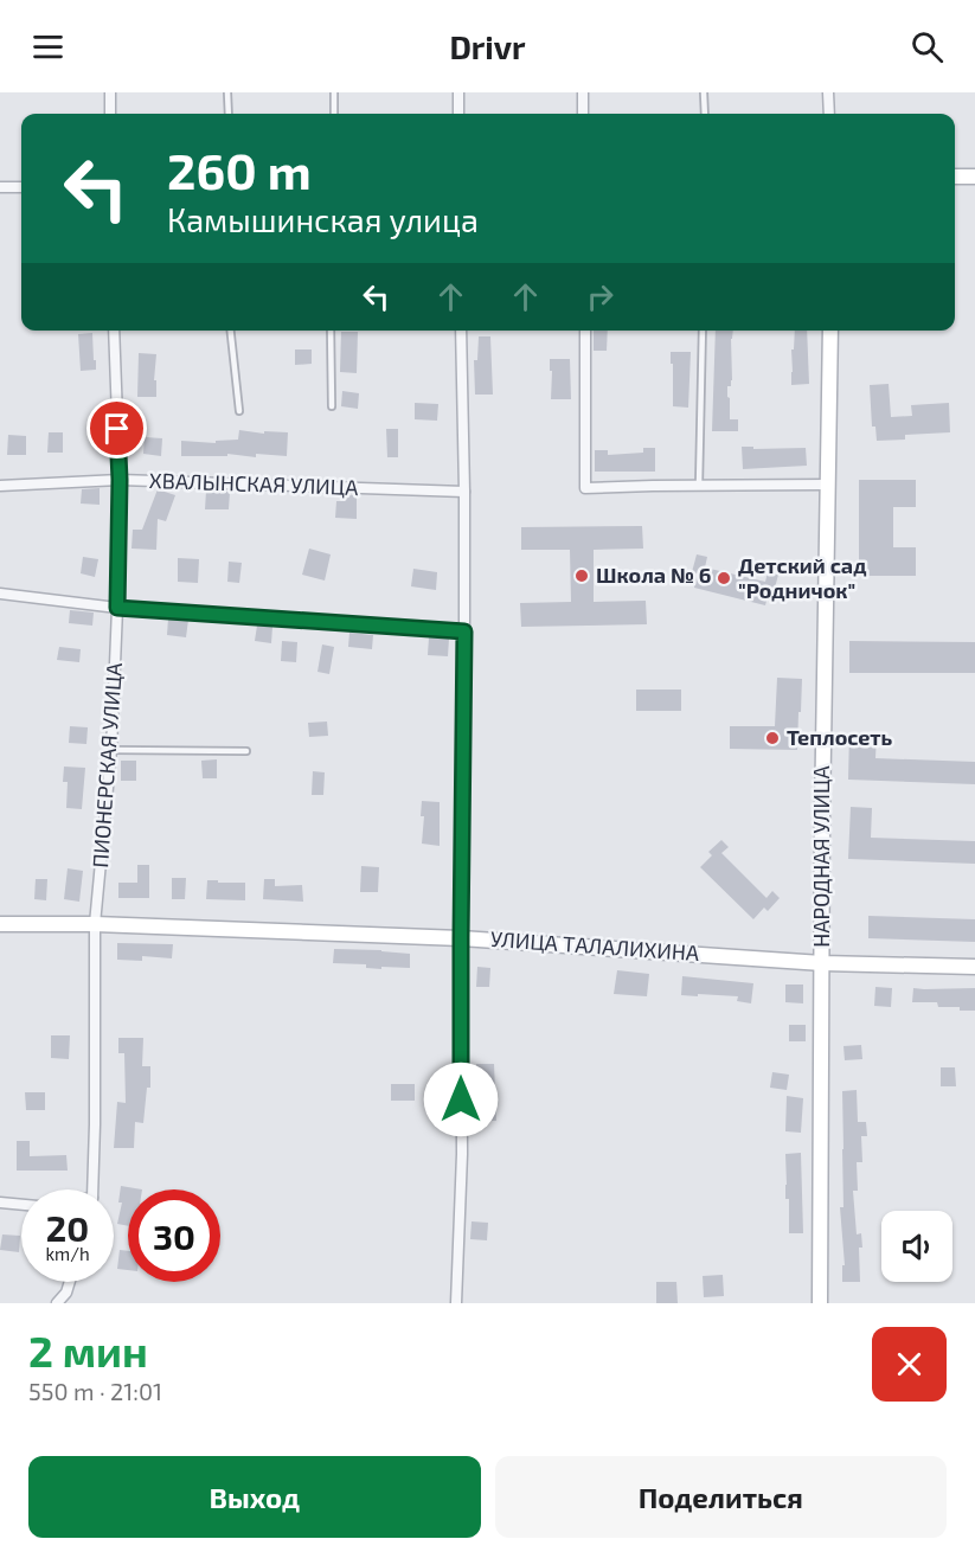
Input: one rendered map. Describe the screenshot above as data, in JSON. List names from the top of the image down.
{
  "streets": {
    "street": [
      "ХВАЛЫНСКАЯ УЛИЦА",
      "ПИОНЕРСКАЯ УЛИЦА",
      "НАРОДНАЯ УЛИЦА",
      "УЛИЦА ТАЛАЛИХИНА"
    ]
  },
  "crossings": [
    ["ХВАЛЫНСКАЯ УЛИЦА", "ПИОНЕРСКАЯ УЛИЦА"],
    ["ПИОНЕРСКАЯ УЛИЦА", "УЛИЦА ТАЛАЛИХИНА"],
    ["НАРОДНАЯ УЛИЦА", "УЛИЦА ТАЛАЛИХИНА"]
  ],
  "places": ["Школа № 6", "Детский сад \"Родничок\"", "Теплосеть"],
  "page": {
    "header": "Drivr",
    "turn": ["260 m", "Камышинская улица"],
    "speed": "20 km/h",
    "limit": "30",
    "heading": ["2 мин", "550 m · 21:01"],
    "buttons": ["Выход", "Поделиться"]
  }
}
